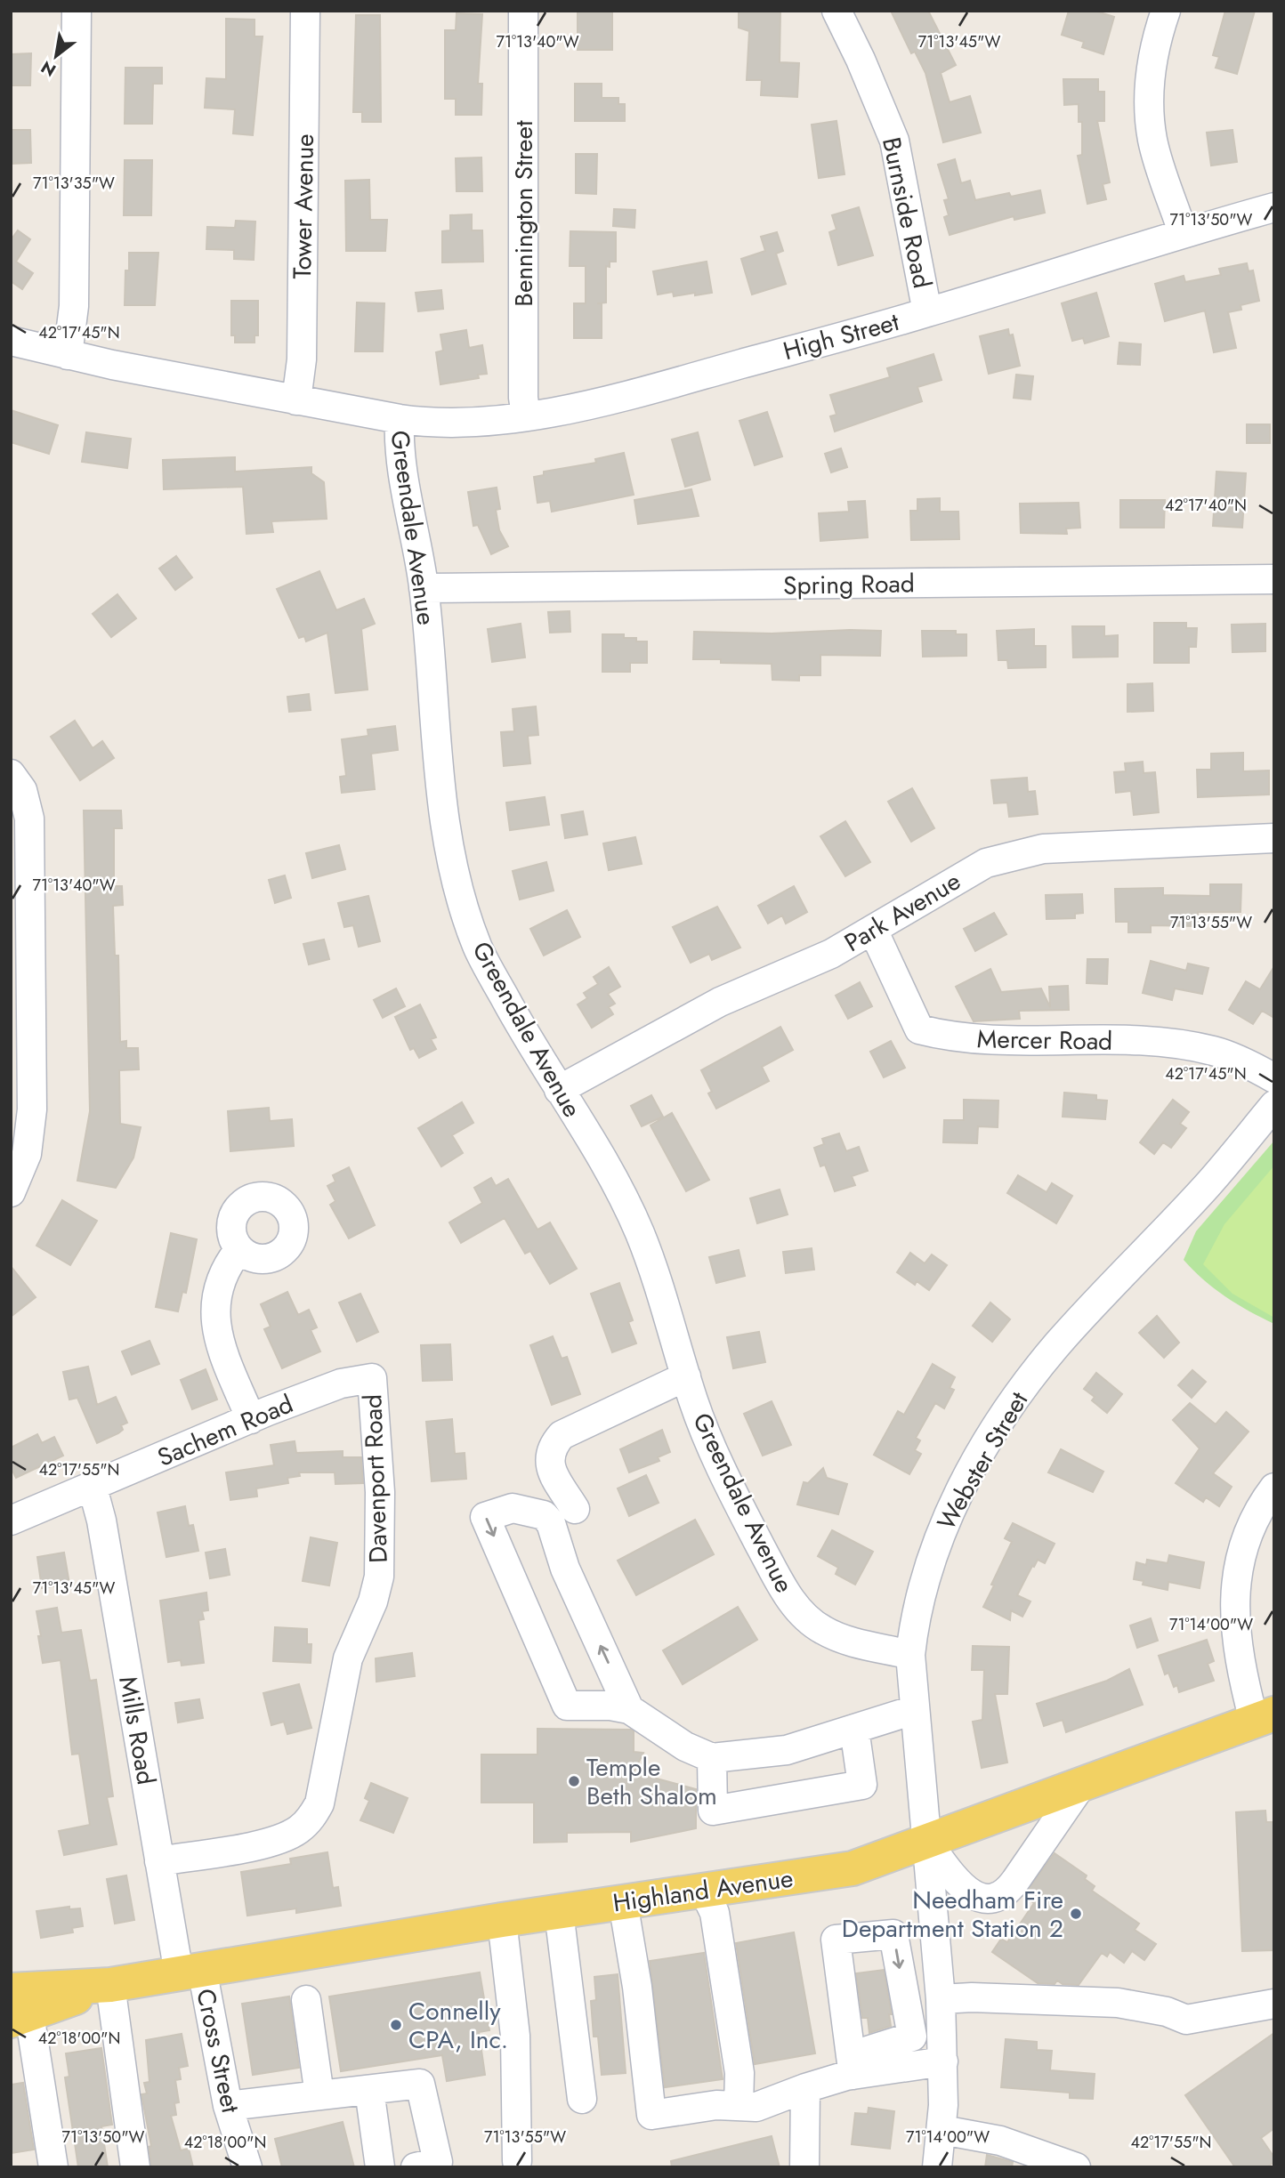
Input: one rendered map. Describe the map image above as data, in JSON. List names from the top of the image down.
{
  "streets": {
    "main road": ["Highland Avenue"],
    "street": [
      "Tower Avenue",
      "Burnside Road",
      "Bennington Street",
      "High Street",
      "Greendale Avenue",
      "Spring Road",
      "Park Avenue",
      "Mercer Road",
      "Sachem Road",
      "Webster Street",
      "Davenport Road",
      "Mills Road",
      "Cross Street"
    ]
  },
  "crossings": [
    ["Tower Avenue", "Greendale Avenue"],
    ["Burnside Road", "High Street"],
    ["Bennington Street", "High Street"],
    ["High Street", "Greendale Avenue"],
    ["Greendale Avenue", "Spring Road"],
    ["Greendale Avenue", "Park Avenue"],
    ["Greendale Avenue", "Webster Street"],
    ["Park Avenue", "Mercer Road"],
    ["Sachem Road", "Davenport Road"],
    ["Sachem Road", "Mills Road"],
    ["Webster Street", "Highland Avenue"],
    ["Davenport Road", "Mills Road"],
    ["Mills Road", "Highland Avenue"],
    ["Mills Road", "Cross Street"],
    ["Highland Avenue", "Cross Street"]
  ],
  "places": ["Temple Beth Shalom", "Needham Fire Department Station 2", "Connelly CPA, Inc."],
  "north": "bottom left",
  "coordinates": [
    "71°13'45\"W",
    "71°13'40\"W",
    "71°13'35\"W",
    "71°13'50\"W",
    "42°17'45\"N",
    "42°17'40\"N",
    "71°13'55\"W",
    "42°17'55\"N",
    "71°14'00\"W",
    "42°18'00\"N"
  ]
}
